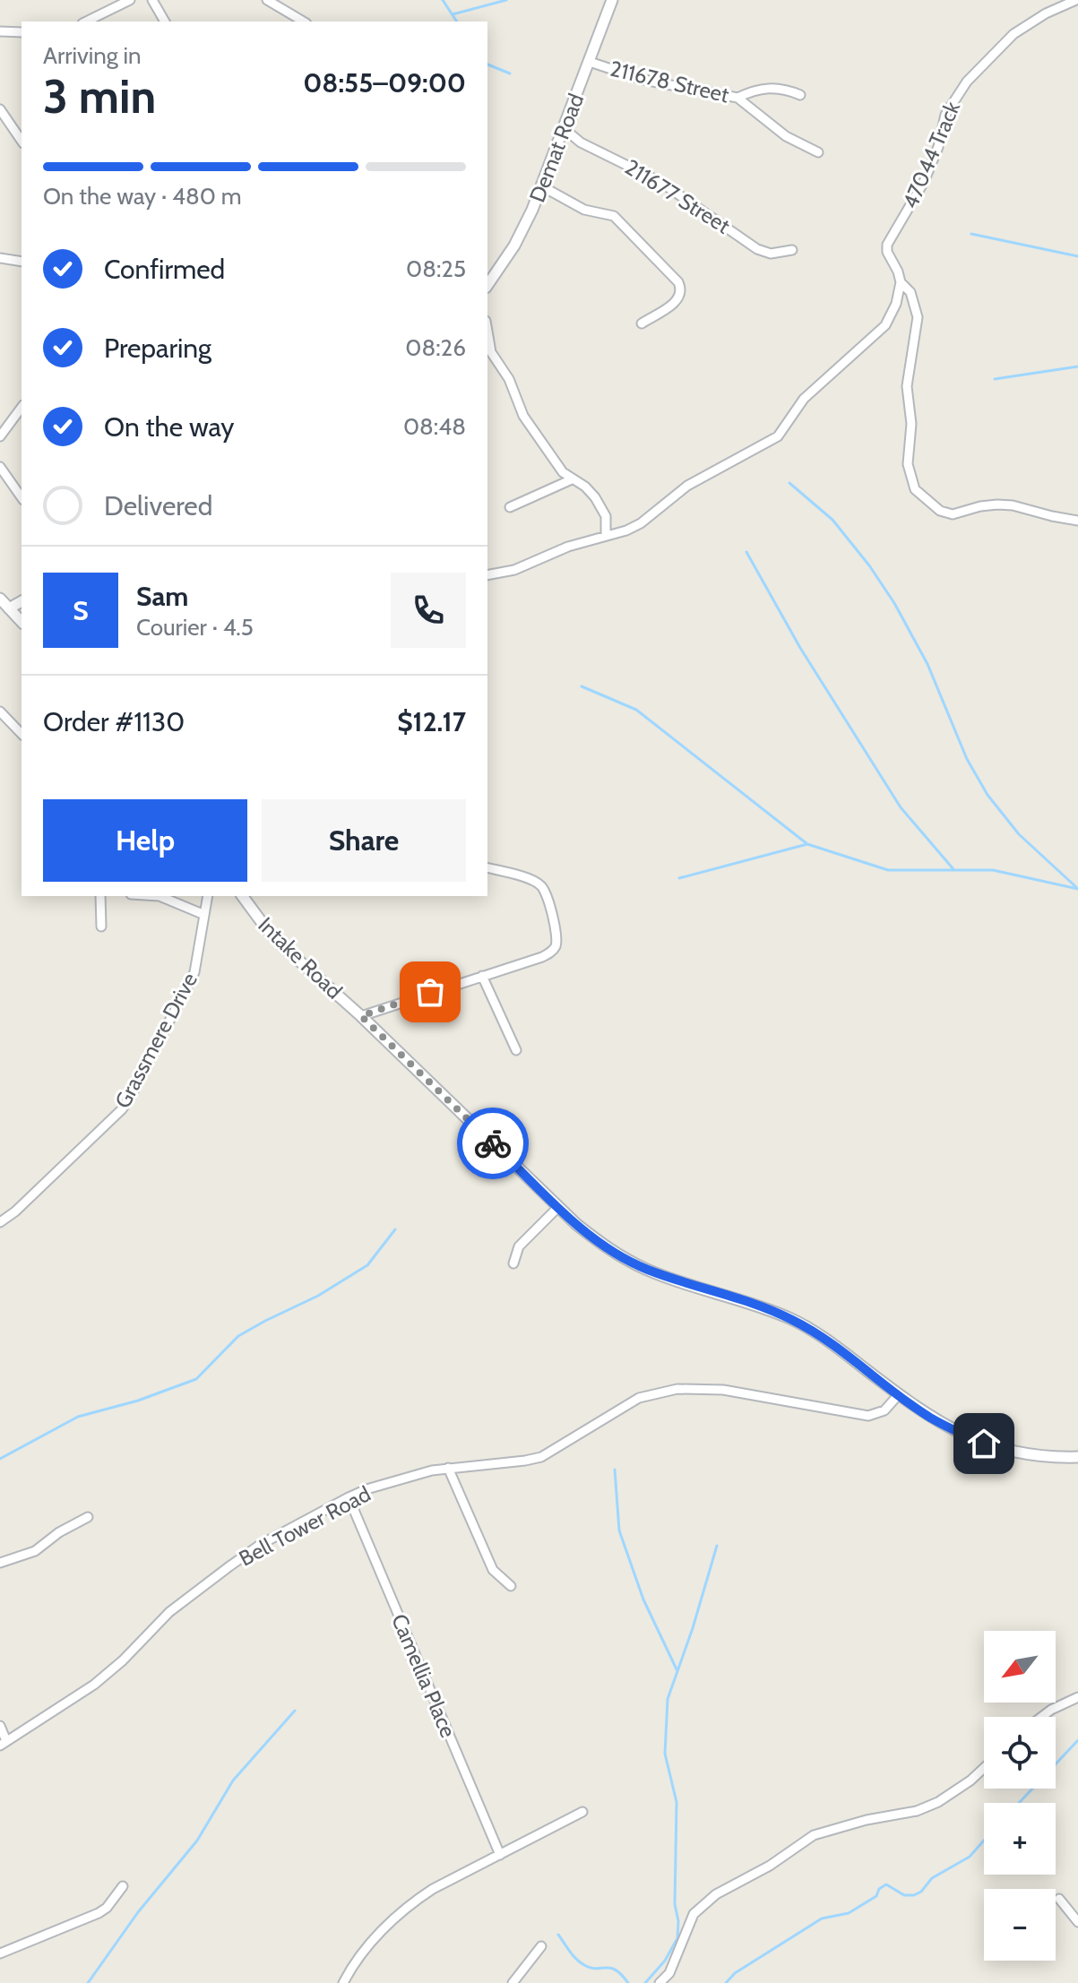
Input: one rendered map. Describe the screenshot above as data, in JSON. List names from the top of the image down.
{
  "streets": {
    "street": [
      "211678 Street",
      "Demat Road",
      "47044 Track",
      "211677 Street",
      "Intake Road",
      "Grassmere Drive",
      "Bell Tower Road",
      "Camellia Place"
    ]
  },
  "crossings": [
    ["211678 Street", "Demat Road"],
    ["Demat Road", "211677 Street"],
    ["Intake Road", "Bell Tower Road"],
    ["Bell Tower Road", "Camellia Place"]
  ],
  "north": "bottom left",
  "page": {
    "heading": ["3 min", "Arriving in", "08:55–09:00"],
    "panel": [
      "Sam",
      "Courier · 4.5",
      "Order #1130",
      "$12.17"
    ],
    "bar": "On the way · 480 m",
    "list": [
      ["Confirmed", "08:25"],
      ["Preparing", "08:26"],
      ["On the way", "08:48"],
      "Delivered"
    ],
    "round": "S",
    "buttons": ["Help", "Share"],
    "map_buttons": ["+", "−"]
  }
}
